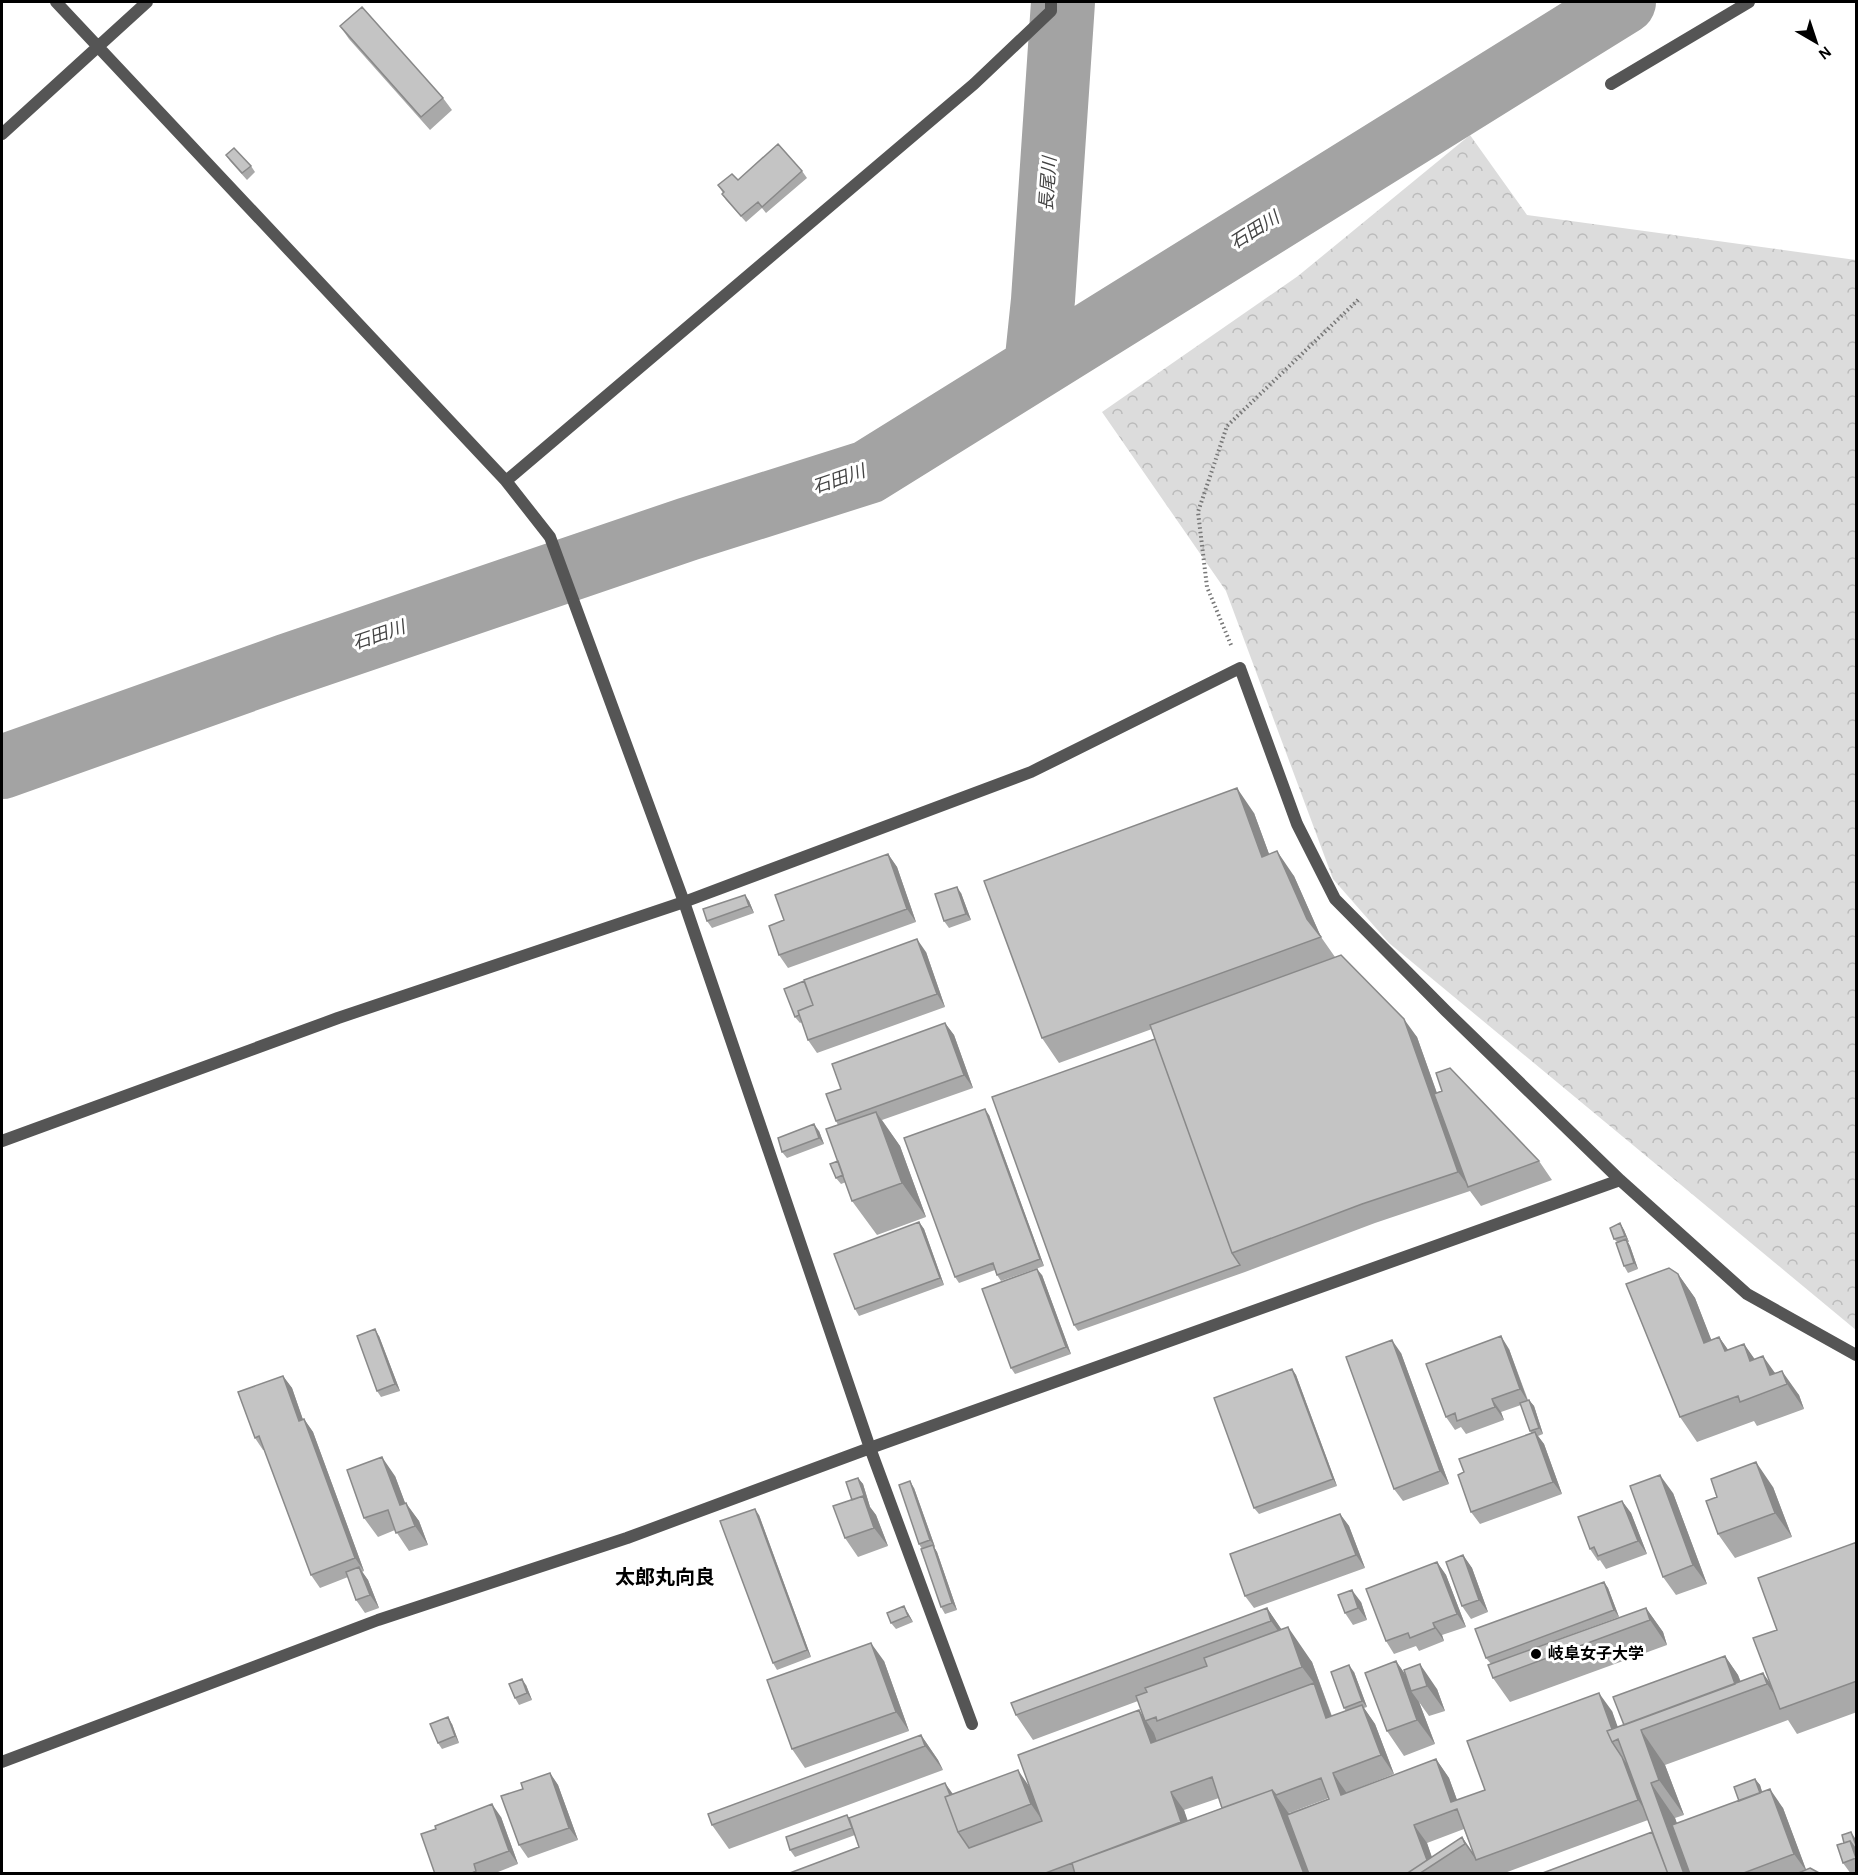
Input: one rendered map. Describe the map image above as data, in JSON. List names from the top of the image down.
{
  "districts": ["太郎丸向良"],
  "water": ["長尾川", "石田川"],
  "places": ["岐阜女子大学"],
  "north": "bottom right"
}
